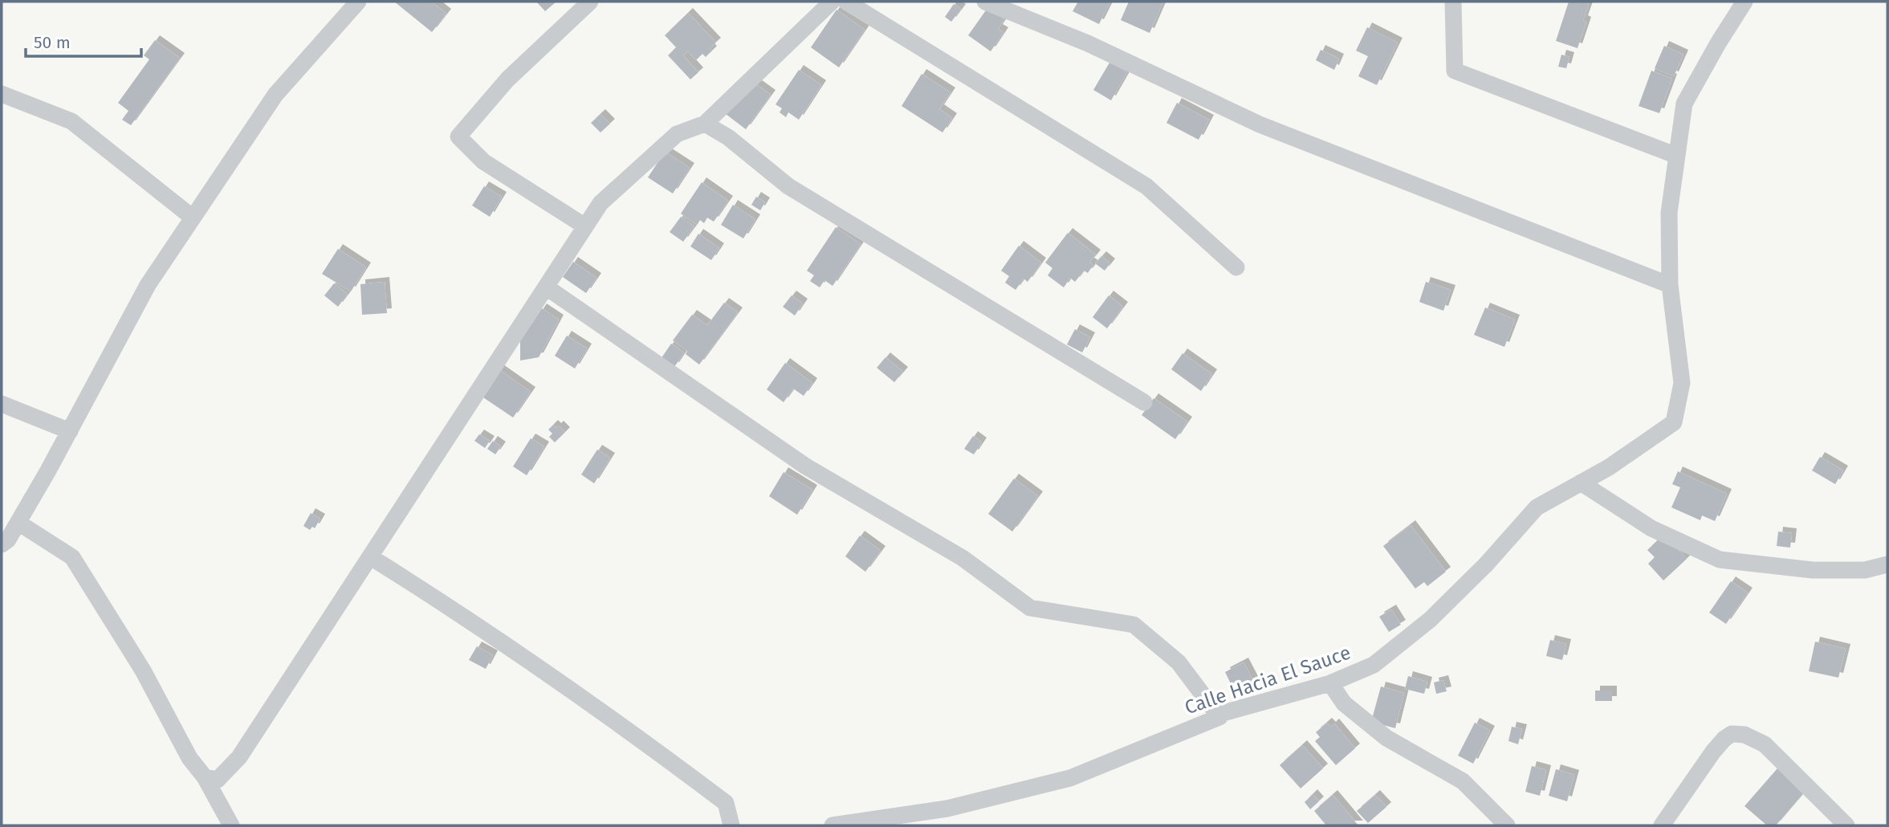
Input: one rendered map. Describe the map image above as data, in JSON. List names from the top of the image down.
{
  "streets": {
    "street": ["Calle Hacia El Sauce"]
  },
  "scale_bar": "50 m"
}
